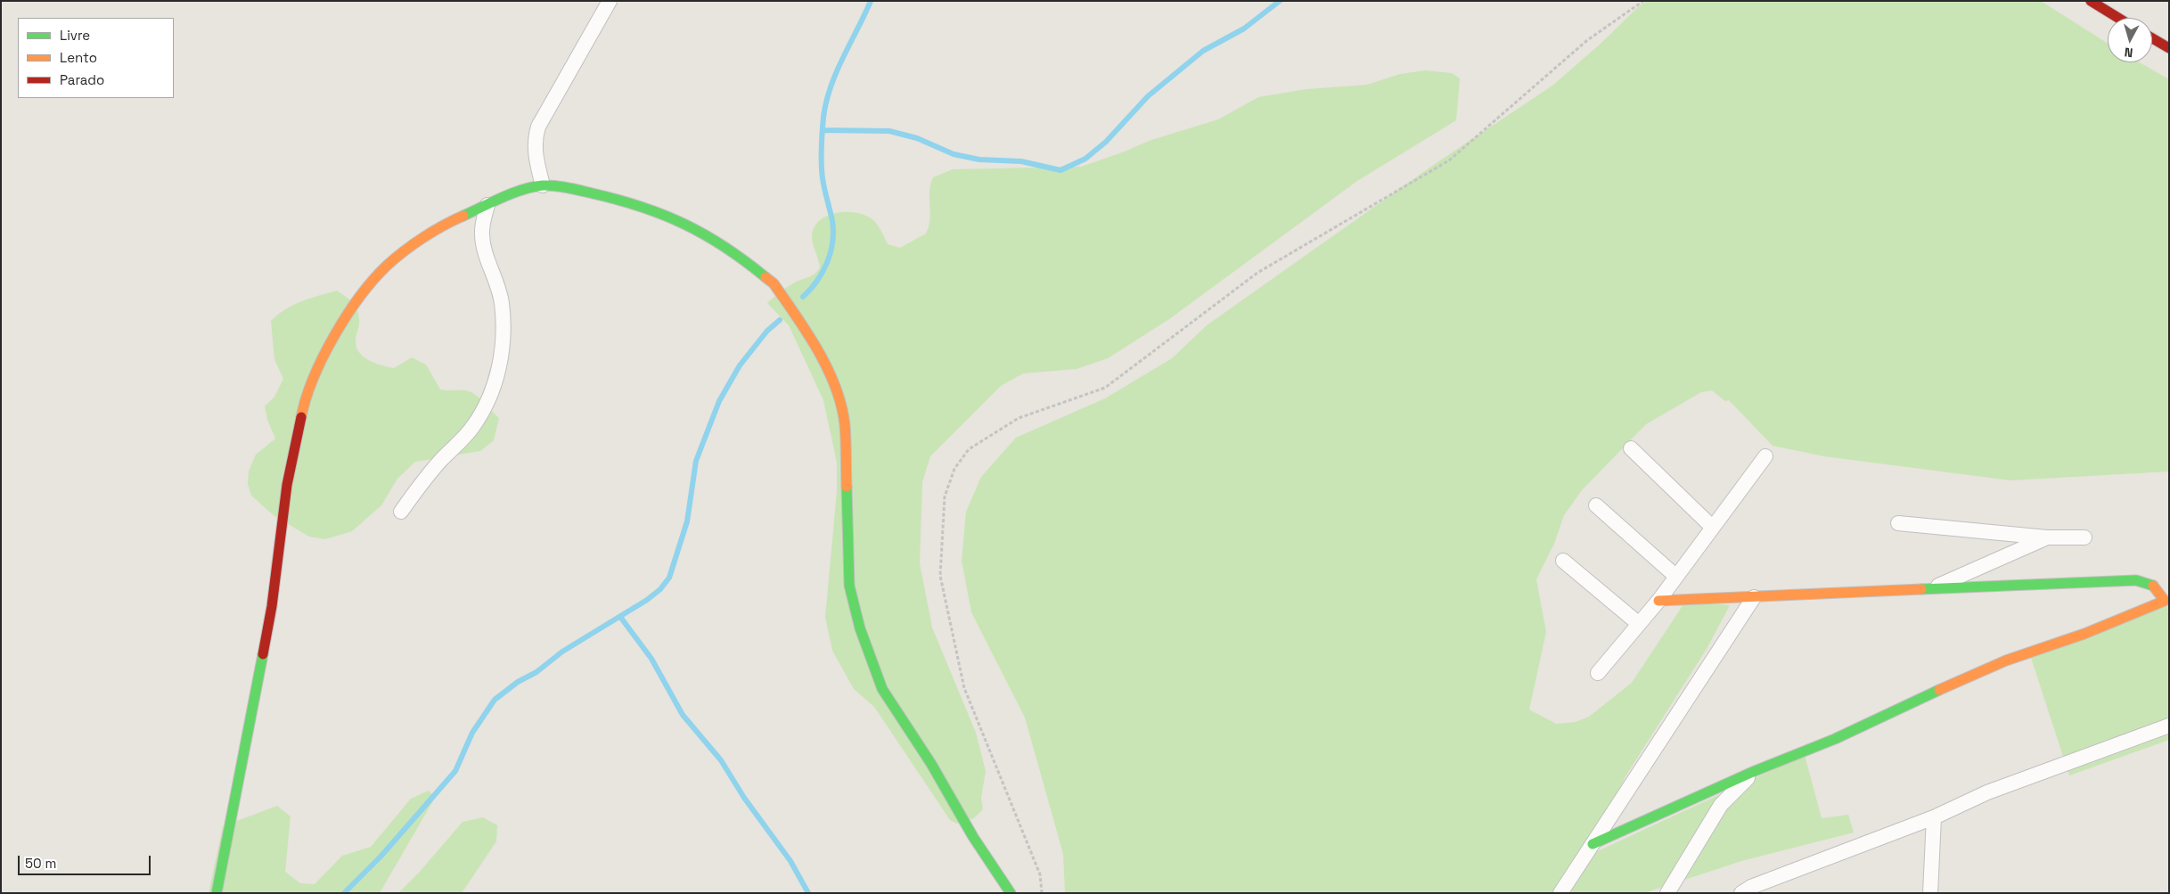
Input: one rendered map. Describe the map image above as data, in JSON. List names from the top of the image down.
{
  "legend": ["Livre", "Lento", "Parado"],
  "scale_bar": "50 m",
  "north": "bottom"
}
